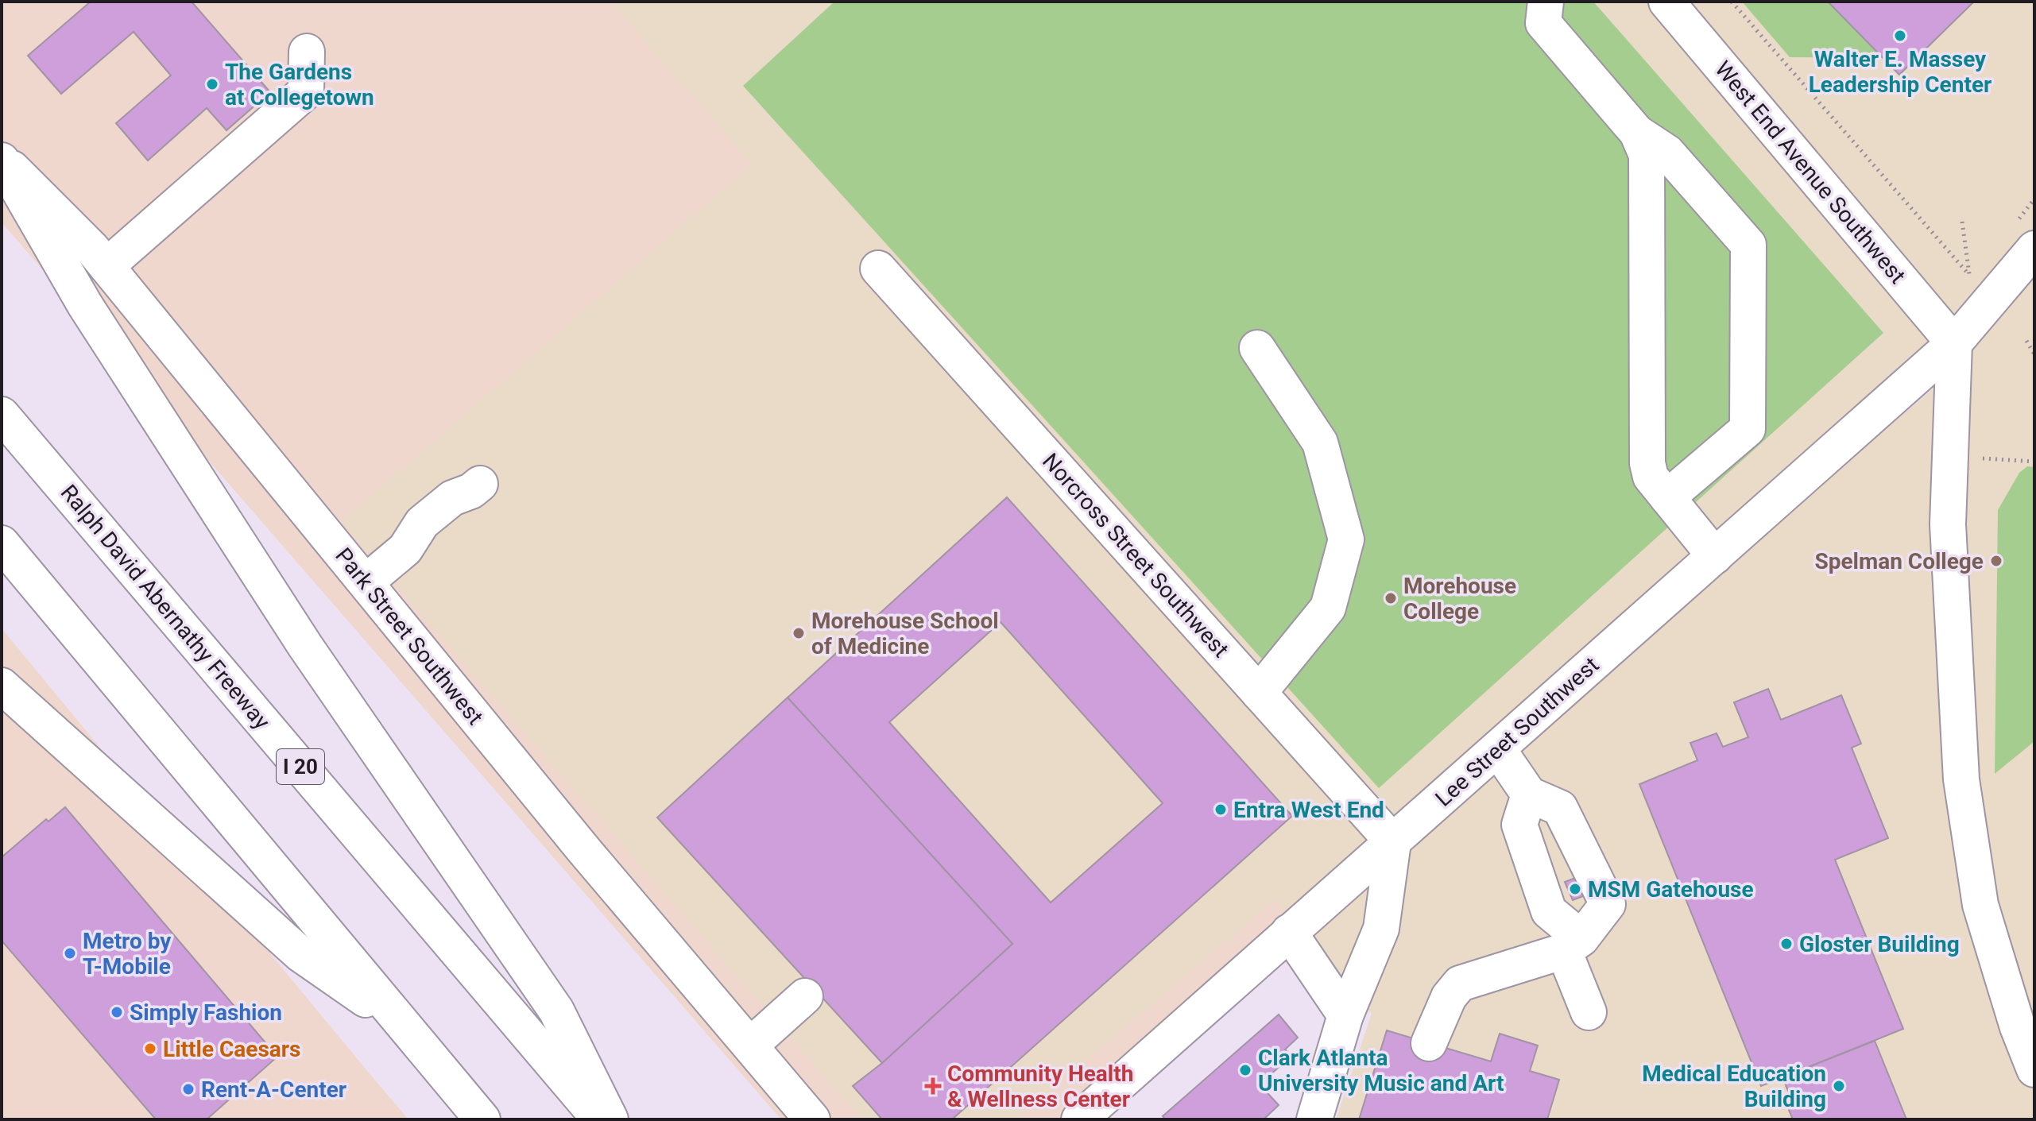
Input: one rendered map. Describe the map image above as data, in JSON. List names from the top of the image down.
{
  "streets": {
    "main road": [
      "West End Avenue Southwest",
      "Norcross Street Southwest",
      "Ralph David Abernathy Freeway",
      "Park Street Southwest",
      "Lee Street Southwest",
      "I 20"
    ]
  },
  "crossings": [
    ["West End Avenue Southwest", "Lee Street Southwest"],
    ["Norcross Street Southwest", "Lee Street Southwest"]
  ],
  "places": {
    "other": [
      "Walter E. Massey Leadership Center",
      "The Gardens at Collegetown",
      "Spelman College",
      "Morehouse College",
      "Morehouse School of Medicine",
      "Entra West End",
      "MSM Gatehouse",
      "Gloster Building",
      "Metro by T-Mobile",
      "Simply Fashion",
      "Little Caesars",
      "Clark Atlanta University Music and Art",
      "Medical Education Building",
      "Rent-A-Center"
    ],
    "health": ["Community Health & Wellness Center"]
  }
}
